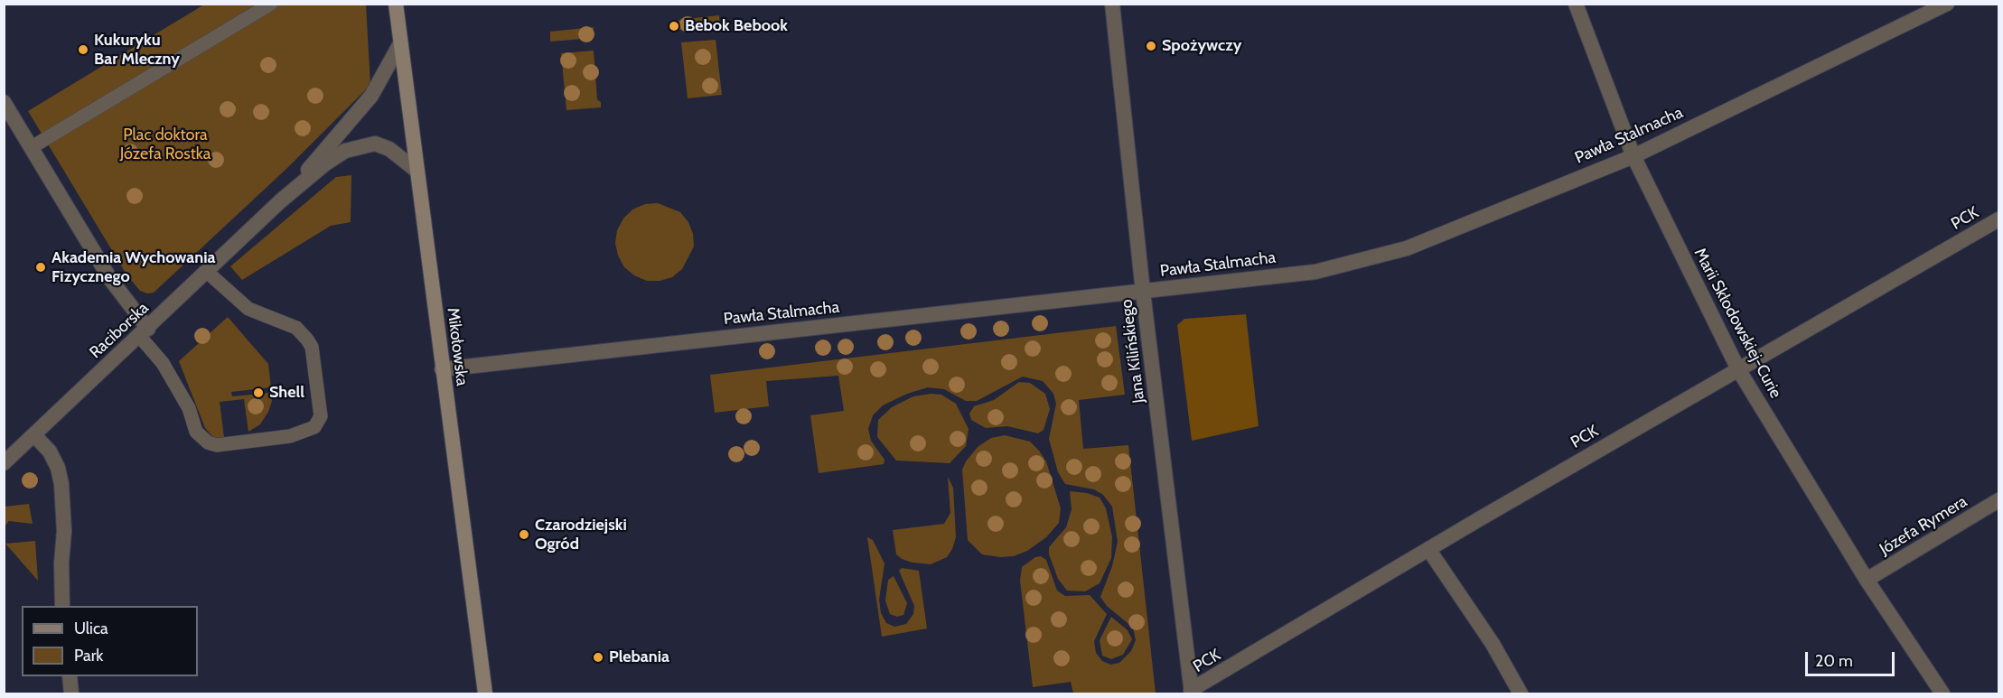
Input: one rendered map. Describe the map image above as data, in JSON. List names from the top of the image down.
{
  "streets": {
    "main road": ["Mikołowska"],
    "street": [
      "Pawła Stalmacha",
      "PCK",
      "Marii Skłodowskiej-Curie",
      "Raciborska",
      "Jana Kilińskiego",
      "Józefa Rymera"
    ]
  },
  "crossings": [
    ["Pawła Stalmacha", "Marii Skłodowskiej-Curie"],
    ["Pawła Stalmacha", "Mikołowska"],
    ["Pawła Stalmacha", "Jana Kilińskiego"],
    ["PCK", "Marii Skłodowskiej-Curie"],
    ["PCK", "Jana Kilińskiego"],
    ["Marii Skłodowskiej-Curie", "Józefa Rymera"],
    ["Raciborska", "Mikołowska"]
  ],
  "parks": ["Plac doktora Józefa Rostka"],
  "places": [
    "Bebok Bebook",
    "Spożywczy",
    "Kukuryku Bar Mleczny",
    "Akademia Wychowania Fizycznego",
    "Shell",
    "Czarodziejski Ogród",
    "Plebania"
  ],
  "legend": ["Ulica", "Park"],
  "scale_bar": "20 m"
}
